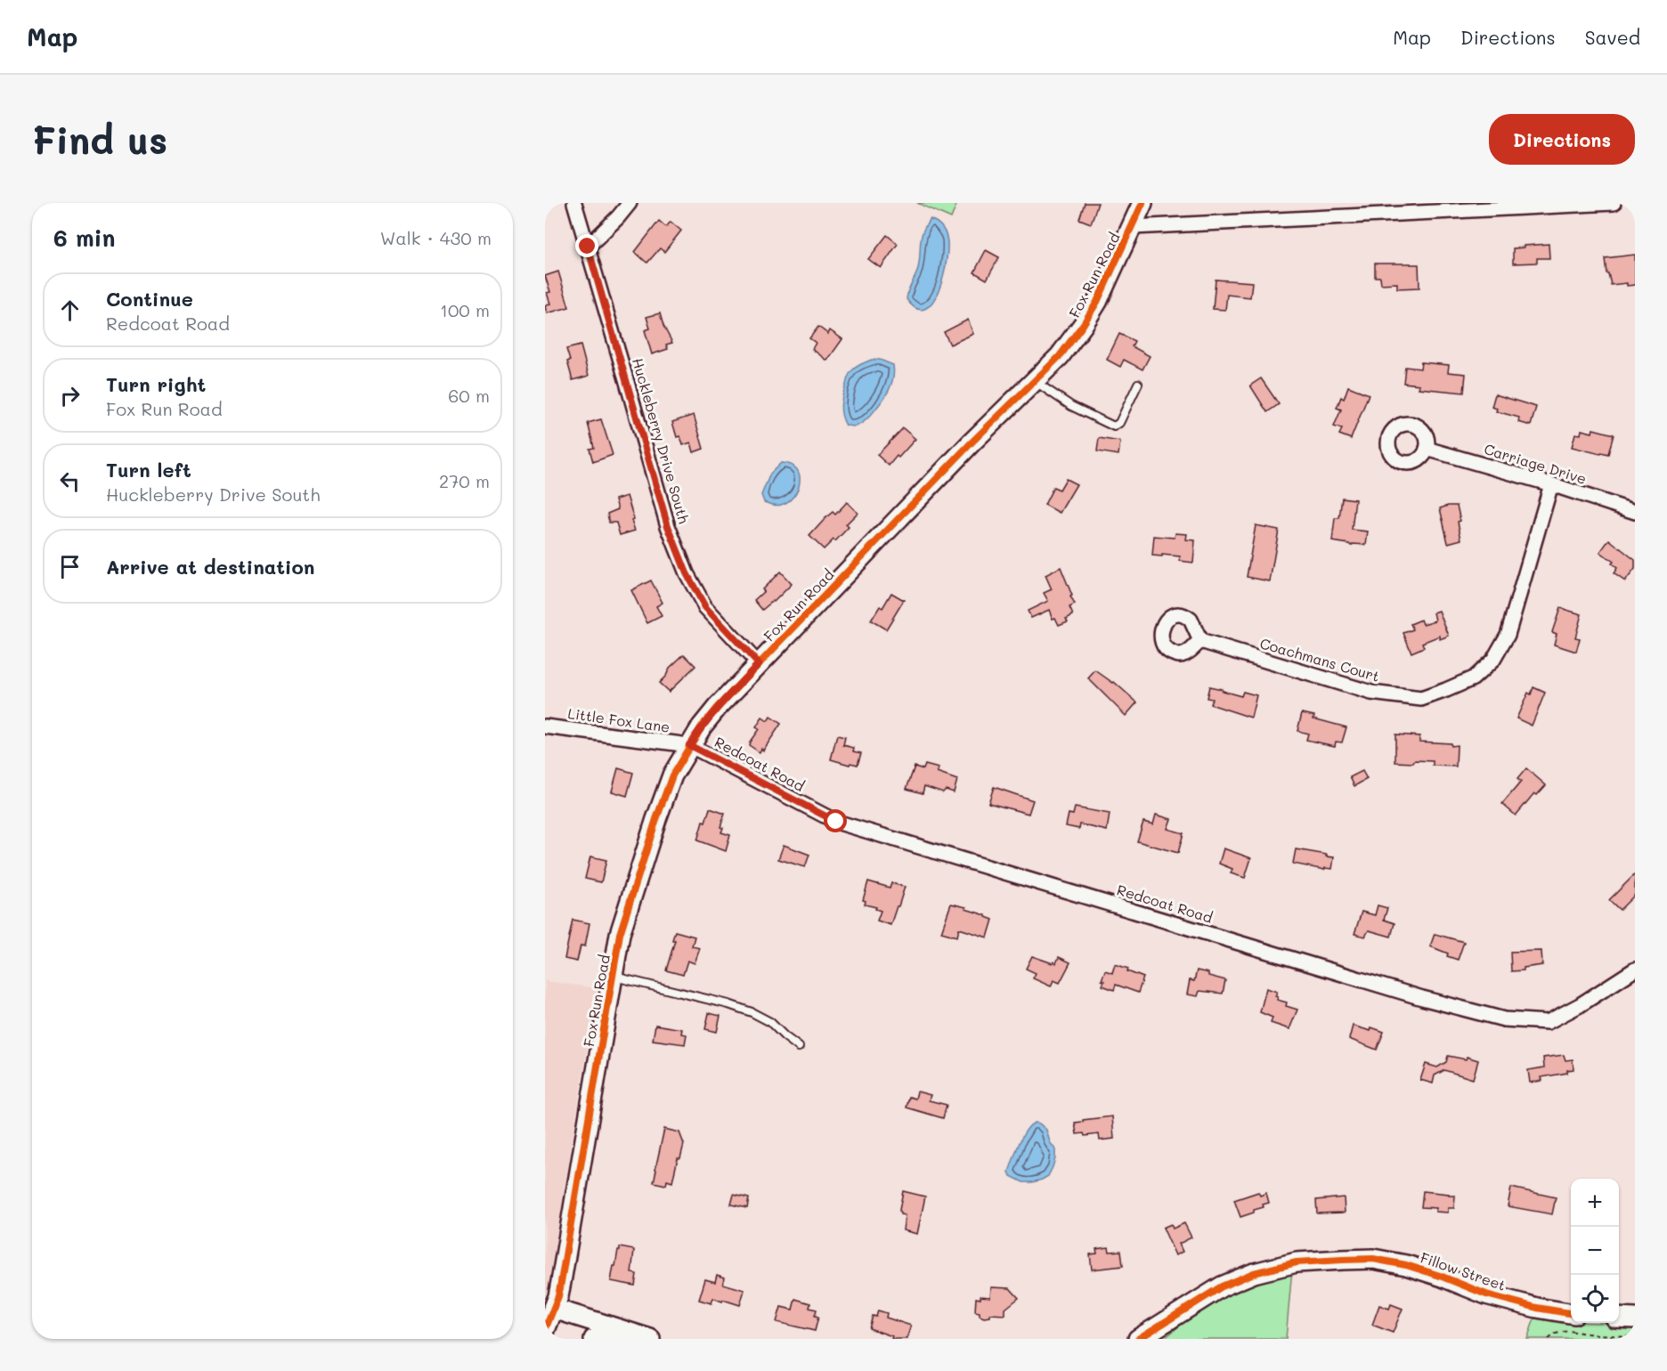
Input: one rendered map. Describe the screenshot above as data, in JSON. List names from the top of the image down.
{
  "streets": {
    "street": [
      "Fox Run Road",
      "Huckleberry Drive South",
      "Carriage Drive",
      "Coachmans Court",
      "Little Fox Lane",
      "Redcoat Road",
      "Fillow Street"
    ]
  },
  "crossings": [
    ["Fox Run Road", "Huckleberry Drive South"],
    ["Fox Run Road", "Little Fox Lane"],
    ["Fox Run Road", "Redcoat Road"],
    ["Carriage Drive", "Coachmans Court"],
    ["Little Fox Lane", "Redcoat Road"]
  ],
  "page": {
    "header": "Map",
    "nav": ["Map", "Directions", "Saved"],
    "buttons": "Directions",
    "title": "Find us",
    "heading": ["6 min", "Walk · 430 m"],
    "list": [
      ["Continue", "Redcoat Road", "100 m"],
      ["Turn right", "Fox Run Road", "60 m"],
      ["Turn left", "Huckleberry Drive South", "270 m"],
      "Arrive at destination"
    ],
    "map_buttons": ["+", "−"]
  }
}
